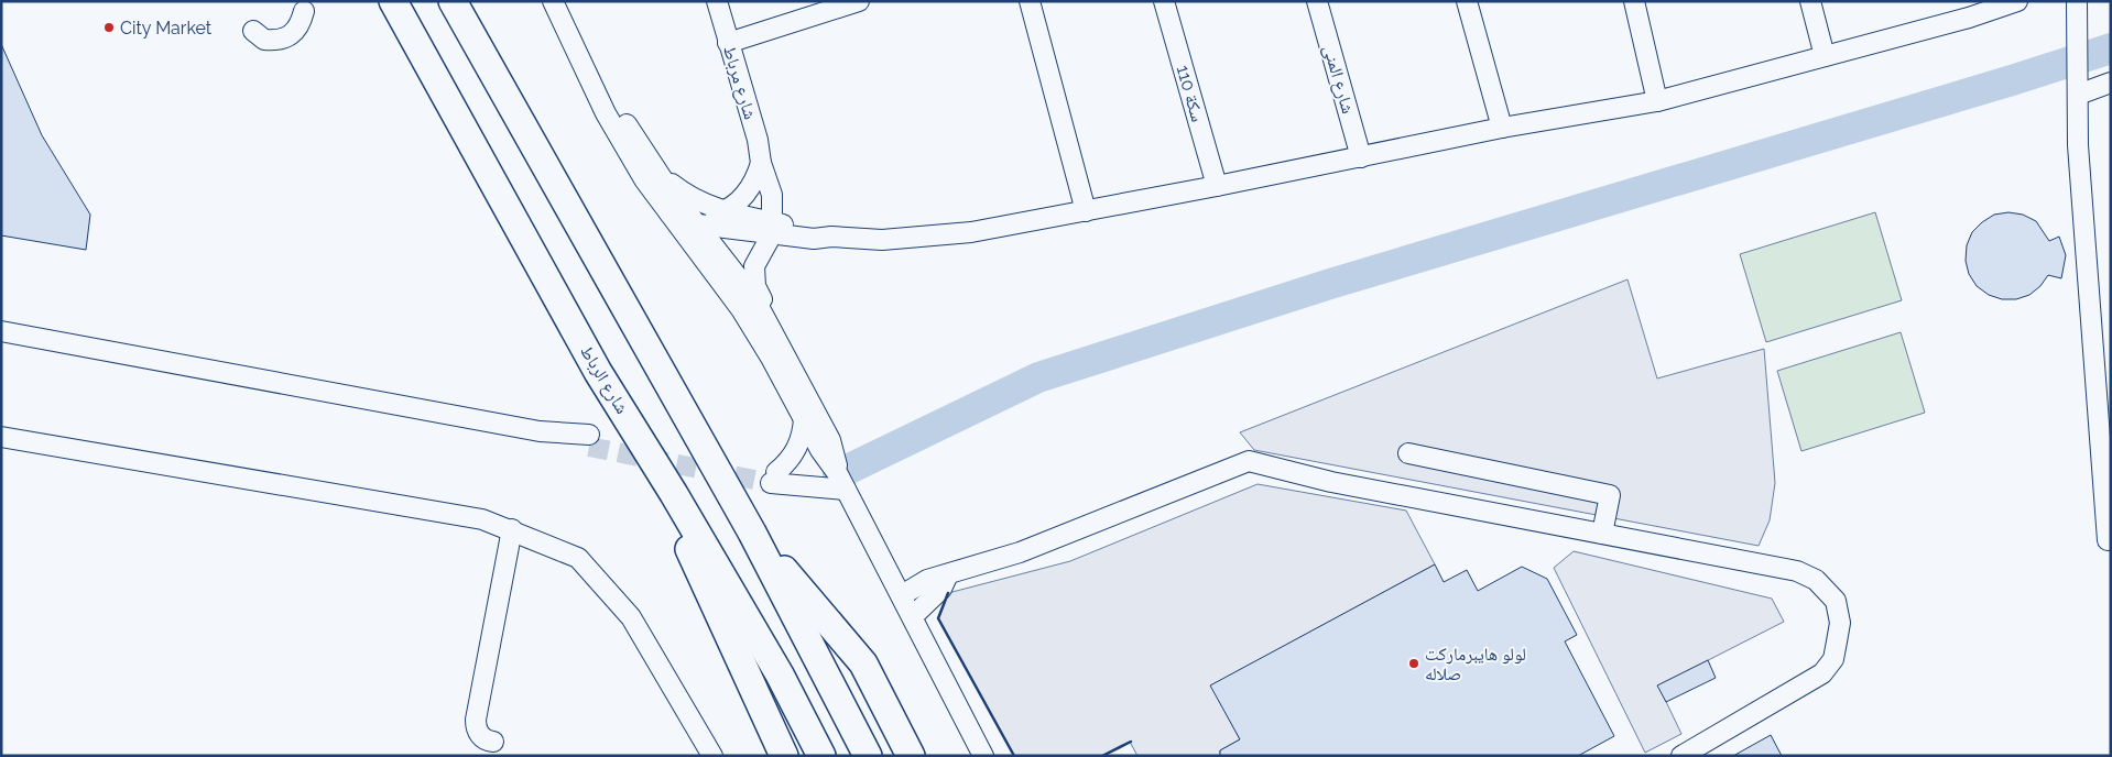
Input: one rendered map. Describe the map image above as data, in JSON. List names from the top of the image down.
{
  "streets": {
    "highway": ["شارع الرباط"],
    "street": ["شارع المنى", "شارع مرباط", "سكة 110"]
  },
  "places": ["City Market", "لولو هايبرماركت صلاله"]
}
